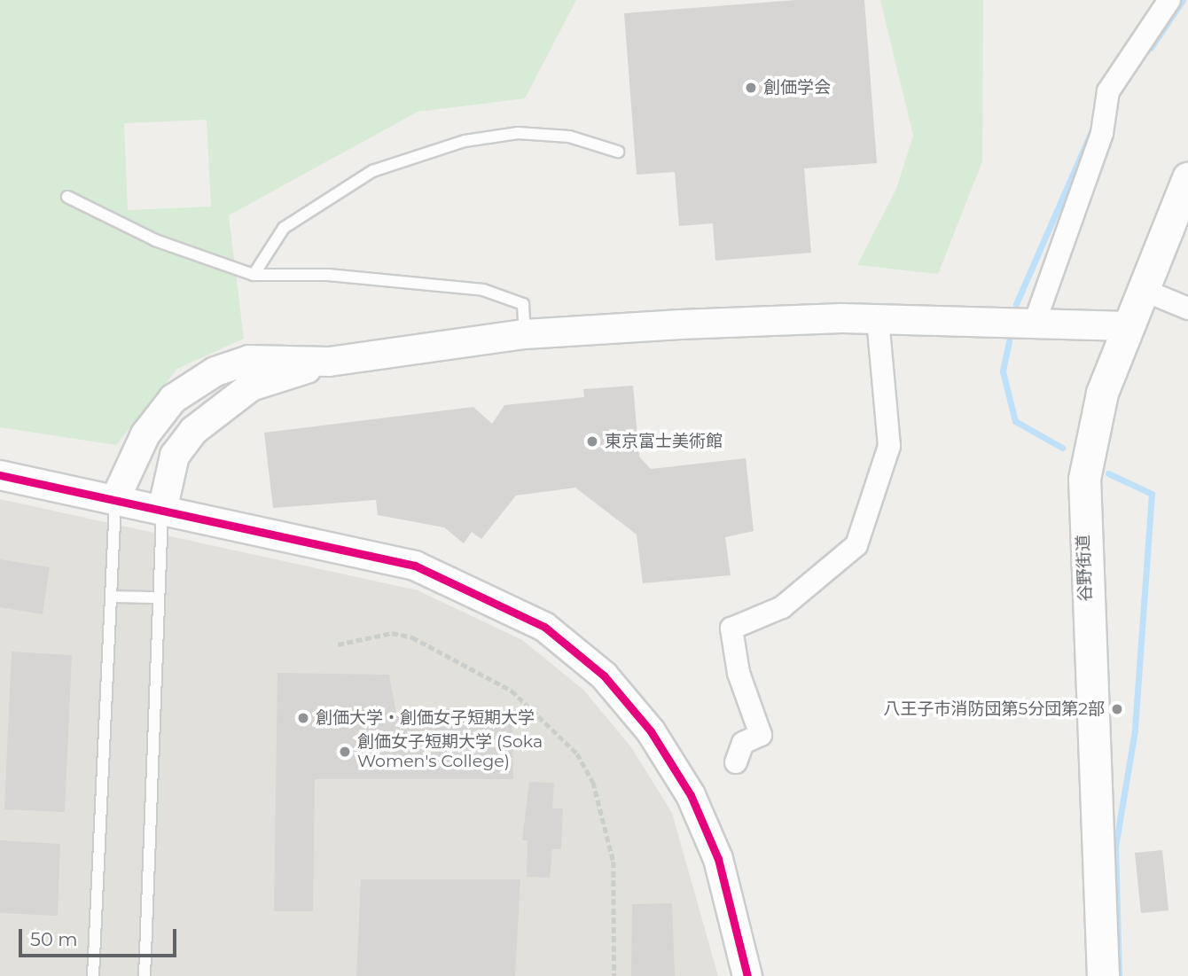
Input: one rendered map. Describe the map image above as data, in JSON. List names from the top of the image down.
{
  "streets": {
    "main road": ["谷野街道"]
  },
  "places": [
    "創価学会",
    "東京富士美術館",
    "八王子市消防団第5分団第2部",
    "創価大学・創価女子短期大学",
    "創価女子短期大学 (Soka Women's College)"
  ],
  "scale_bar": "50 m"
}
